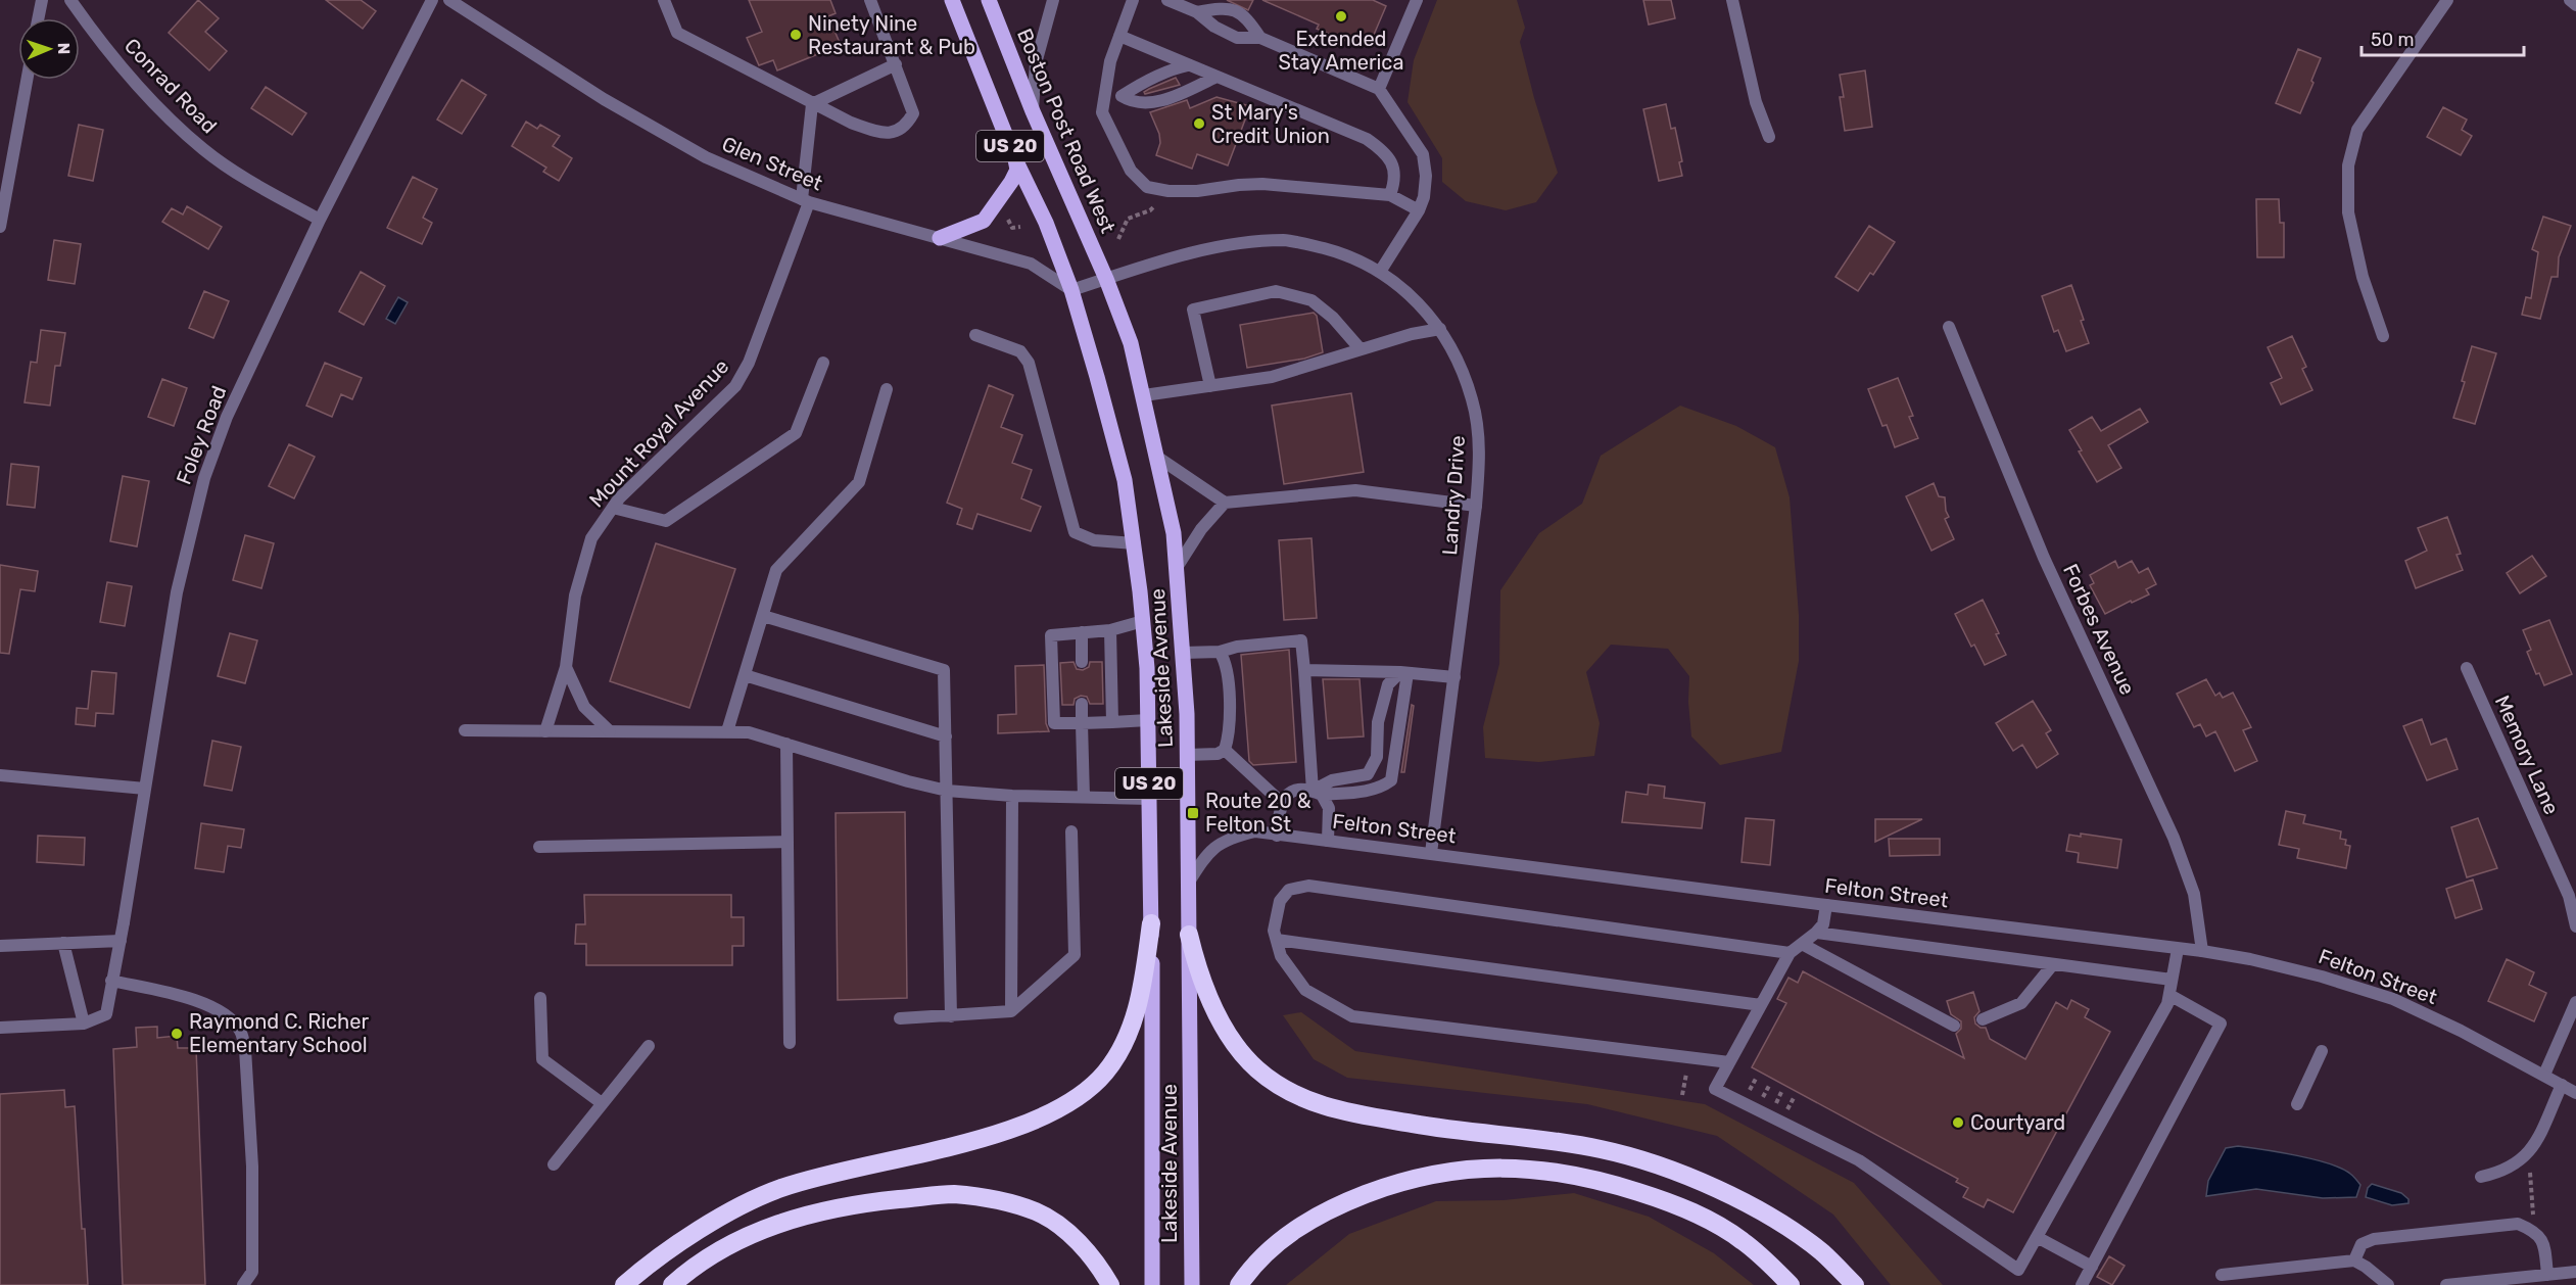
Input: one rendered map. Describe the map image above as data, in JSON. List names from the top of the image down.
{
  "streets": {
    "main road": ["Boston Post Road West", "US 20", "Lakeside Avenue"],
    "street": [
      "Conrad Road",
      "Glen Street",
      "Mount Royal Avenue",
      "Foley Road",
      "Landry Drive",
      "Forbes Avenue",
      "Memory Lane",
      "Felton Street"
    ]
  },
  "crossings": [
    ["Conrad Road", "Foley Road"],
    ["Boston Post Road West", "Landry Drive"],
    ["Boston Post Road West", "Lakeside Avenue"],
    ["US 20", "Glen Street"],
    ["US 20", "Lakeside Avenue"],
    ["Glen Street", "Mount Royal Avenue"],
    ["Glen Street", "Lakeside Avenue"],
    ["Landry Drive", "Lakeside Avenue"],
    ["Landry Drive", "Felton Street"],
    ["Forbes Avenue", "Felton Street"],
    ["Lakeside Avenue", "Felton Street"]
  ],
  "places": {
    "other": [
      "Extended Stay America",
      "Ninety Nine Restaurant & Pub",
      "St Mary's Credit Union",
      "Raymond C. Richer Elementary School",
      "Courtyard"
    ],
    "transit": ["Route 20 & Felton St"]
  },
  "scale_bar": "50 m",
  "north": "right"
}
